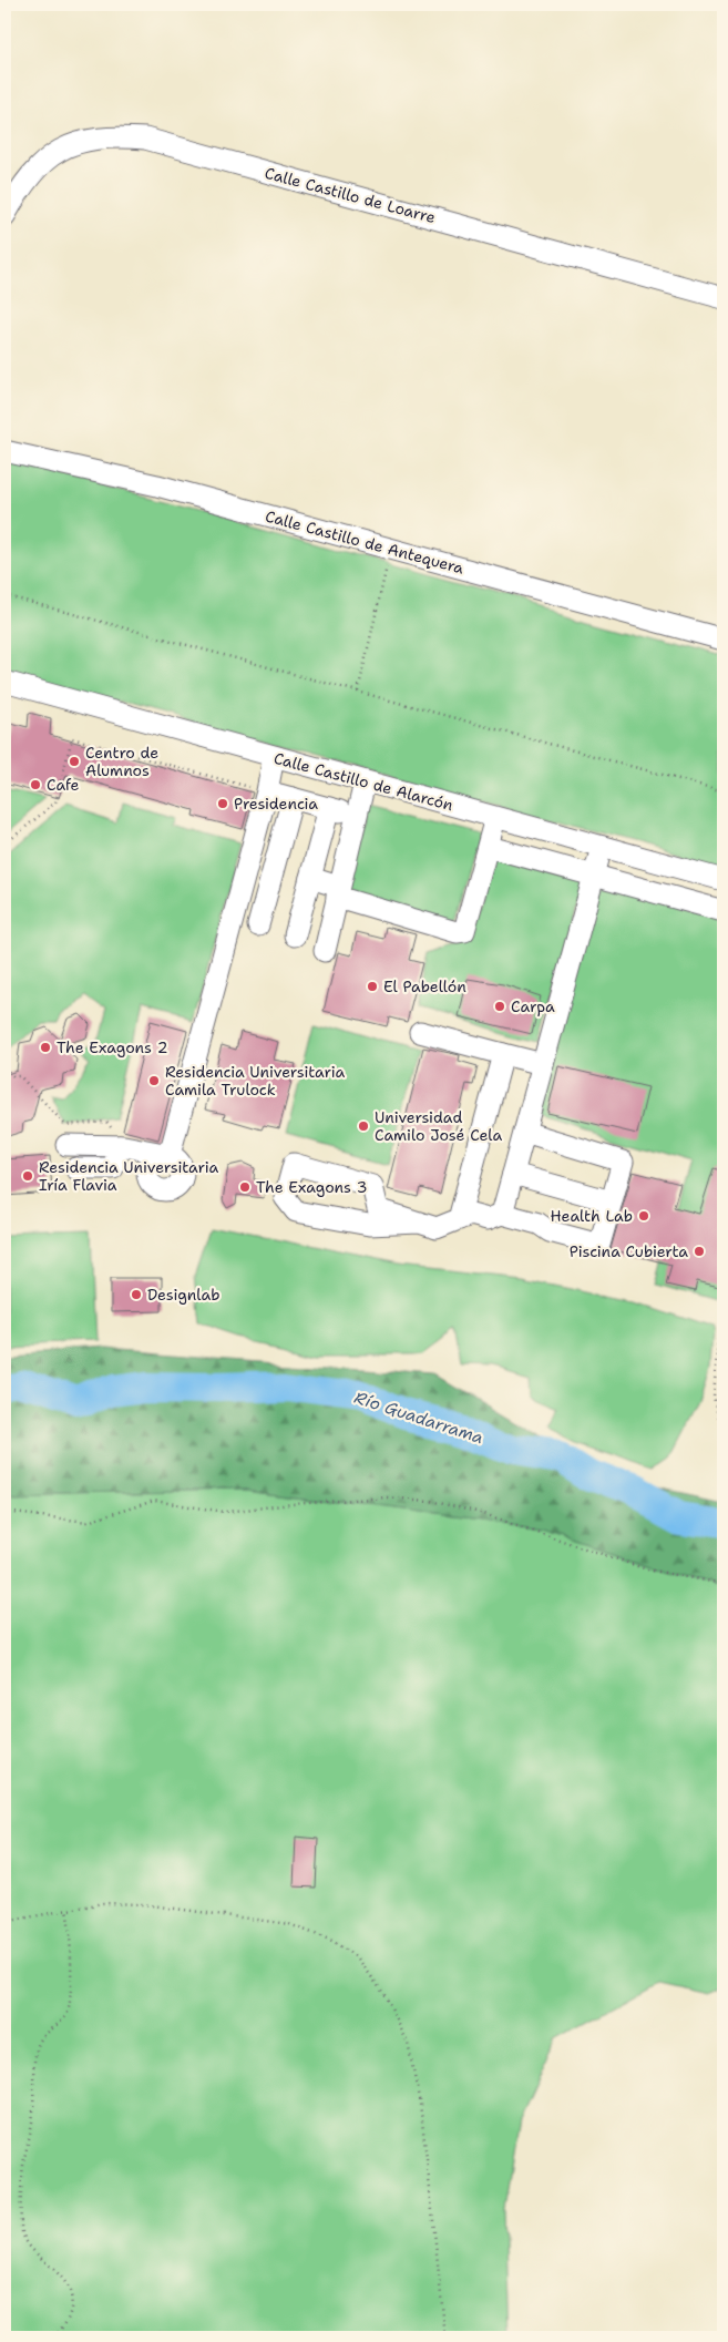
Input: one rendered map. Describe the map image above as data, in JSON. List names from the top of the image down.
{
  "streets": {
    "street": ["Calle Castillo de Loarre", "Calle Castillo de Antequera", "Calle Castillo de Alarcón"]
  },
  "water": ["Río Guadarrama"],
  "places": [
    "Centro de Alumnos",
    "Cafe",
    "Presidencia",
    "El Pabellón",
    "Carpa",
    "The Exagons 2",
    "Residencia Universitaria Camila Trulock",
    "Universidad Camilo José Cela",
    "Residencia Universitaria Iría Flavia",
    "The Exagons 3",
    "Health Lab",
    "Piscina Cubierta",
    "Designlab"
  ]
}
